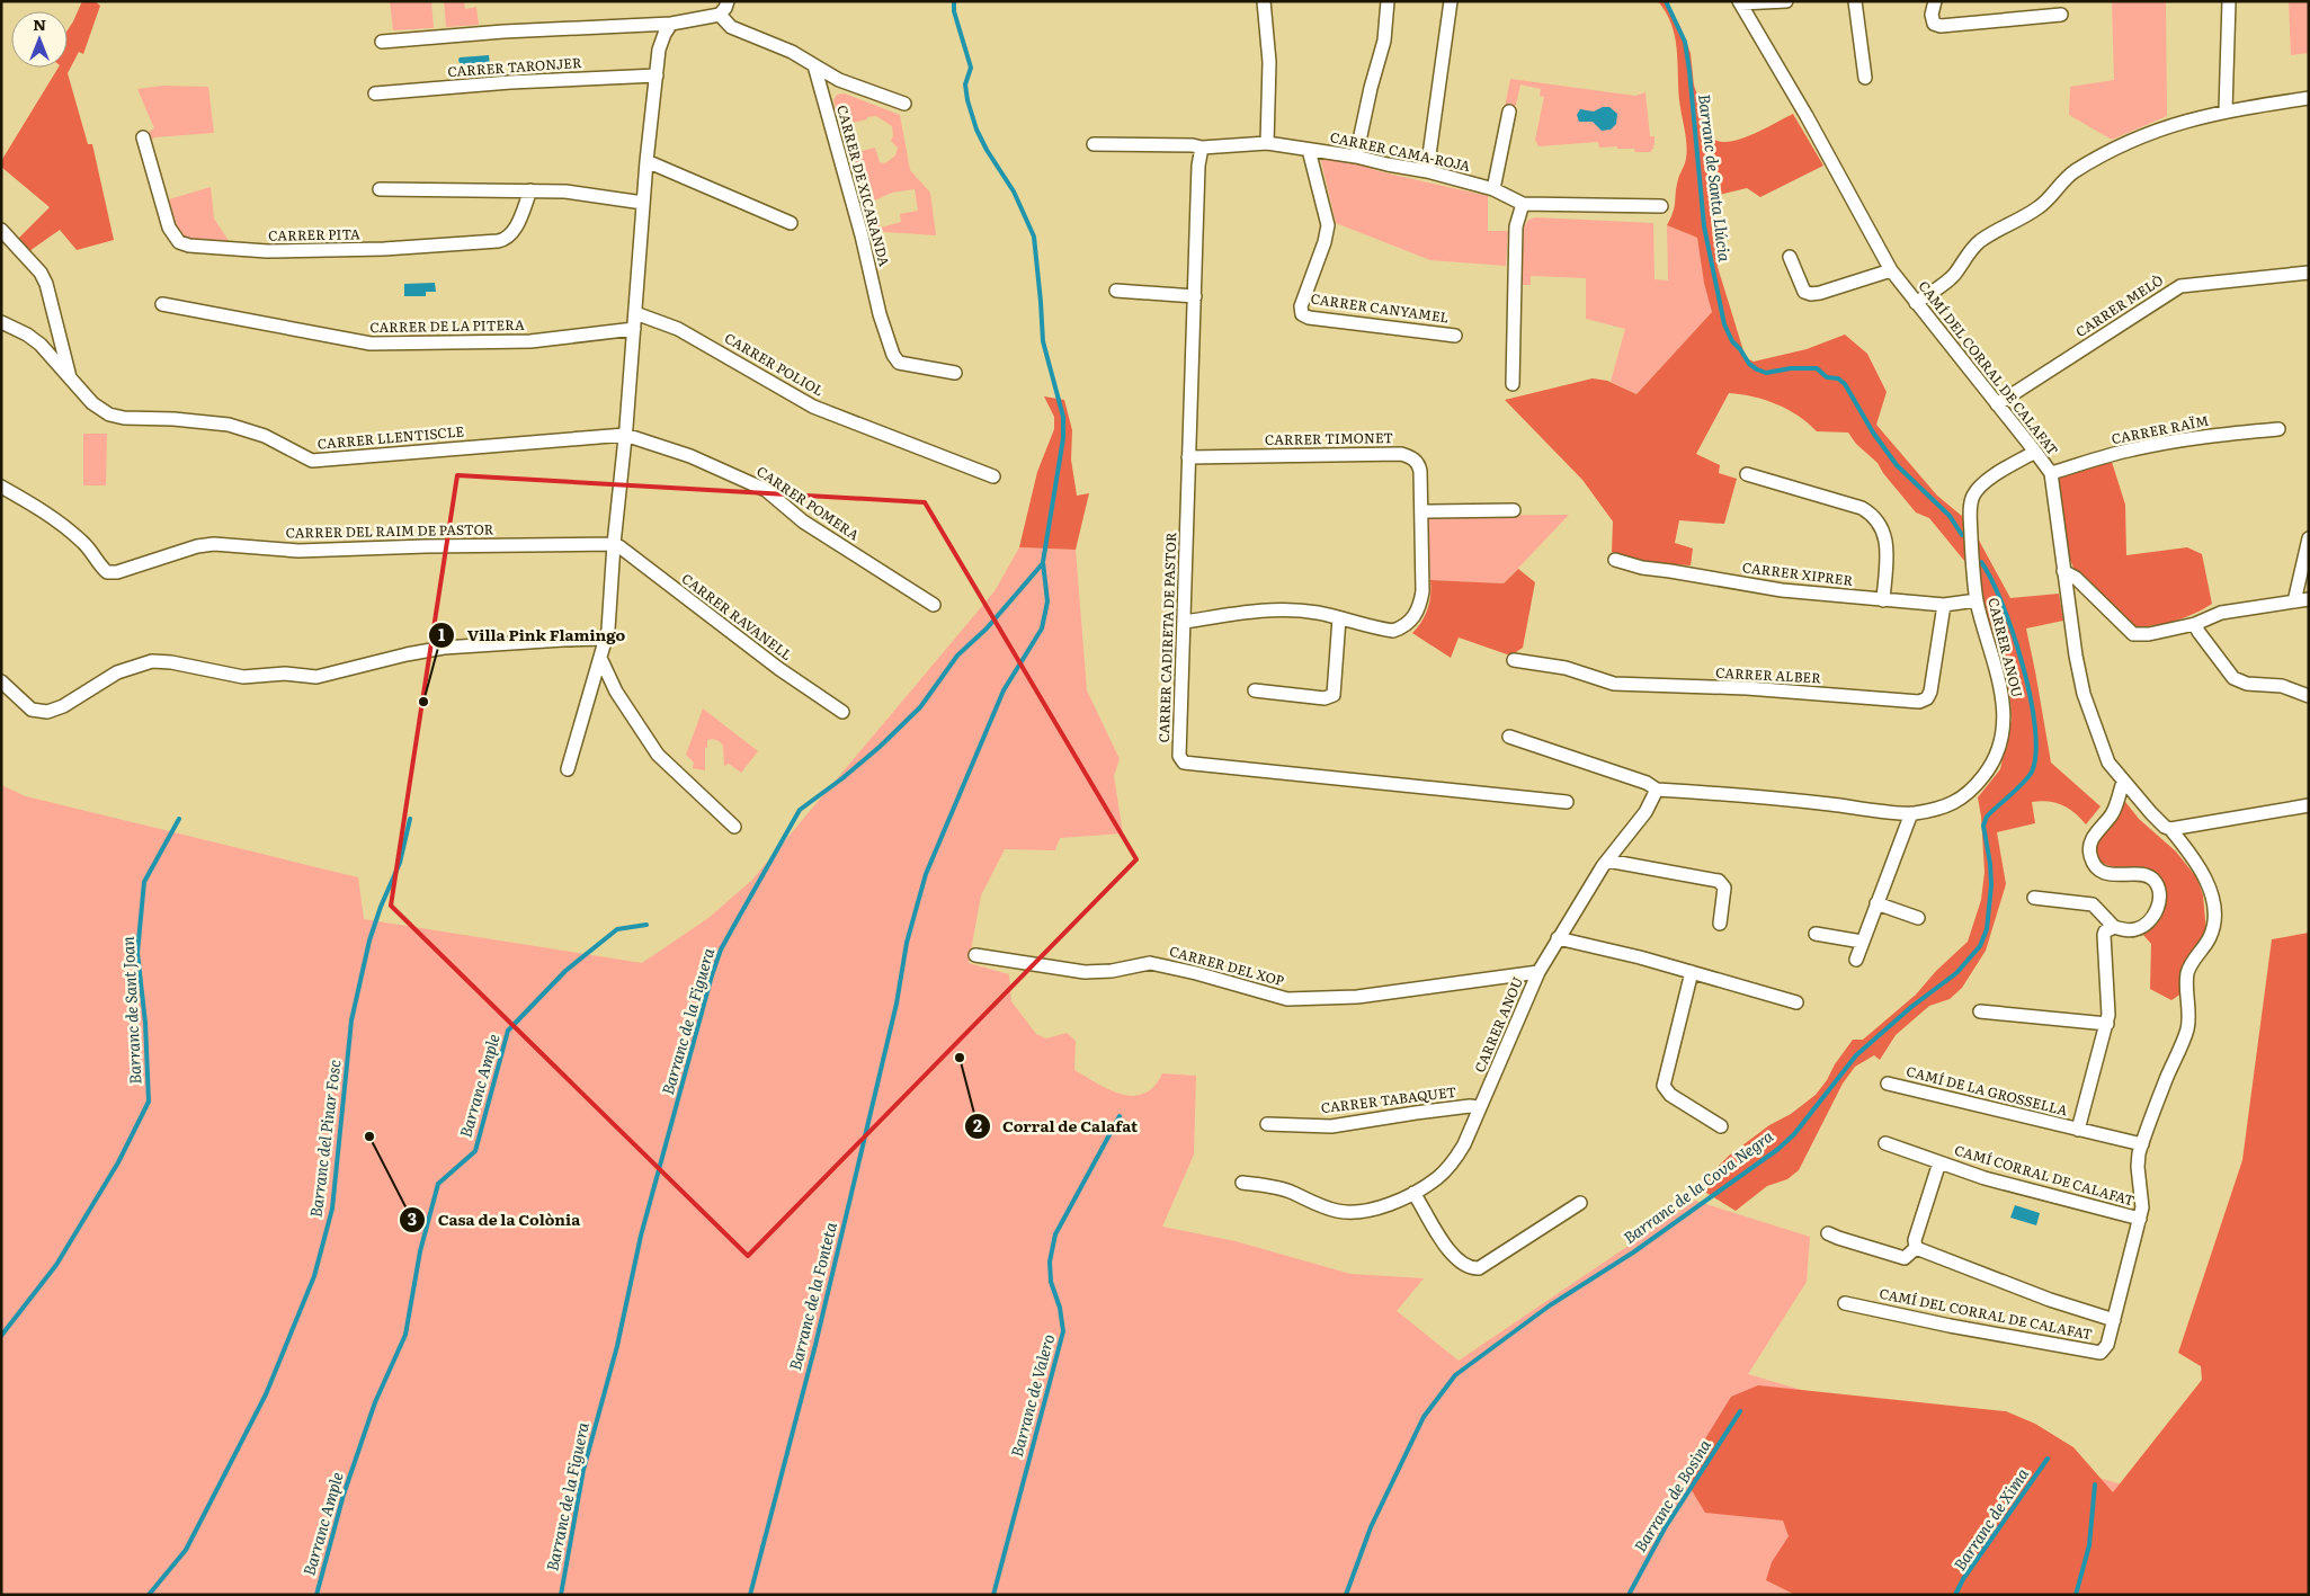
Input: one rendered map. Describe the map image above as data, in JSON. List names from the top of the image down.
{
  "streets": {
    "street": [
      "CARRER TARONJER",
      "CARRER CAMA-ROJA",
      "CARRER DE XICARANDA",
      "CARRER PITA",
      "CARRER MELÒ",
      "CARRER CANYAMEL",
      "CARRER DE LA PITERA",
      "CARRER POLIOL",
      "CAMÍ DEL CORRAL DE CALAFAT",
      "CARRER RAÏM",
      "CARRER LLENTISCLE",
      "CARRER TIMONET",
      "CARRER POMERA",
      "CARRER DEL RAIM DE PASTOR",
      "CARRER XIPRER",
      "CARRER RAVANELL",
      "CARRER CADIRETA DE PASTOR",
      "CARRER ANOU",
      "CARRER ALBER",
      "CARRER DEL XOP",
      "CAMÍ DE LA GROSSELLA",
      "CARRER TABAQUET",
      "CAMÍ CORRAL DE CALAFAT"
    ]
  },
  "crossings": [
    ["CARRER CAMA-ROJA", "CARRER CANYAMEL"],
    ["CARRER MELÒ", "CAMÍ DEL CORRAL DE CALAFAT"],
    ["CAMÍ DEL CORRAL DE CALAFAT", "CARRER RAÏM"],
    ["CAMÍ DEL CORRAL DE CALAFAT", "CARRER ANOU"],
    ["CAMÍ DEL CORRAL DE CALAFAT", "CAMÍ DE LA GROSSELLA"],
    ["CAMÍ DEL CORRAL DE CALAFAT", "CAMÍ CORRAL DE CALAFAT"],
    ["CARRER LLENTISCLE", "CARRER POMERA"],
    ["CARRER TIMONET", "CARRER CADIRETA DE PASTOR"],
    ["CARRER DEL RAIM DE PASTOR", "CARRER RAVANELL"],
    ["CARRER XIPRER", "CARRER ANOU"],
    ["CARRER XIPRER", "CARRER ALBER"],
    ["CARRER ANOU", "CARRER DEL XOP"],
    ["CARRER ANOU", "CARRER TABAQUET"]
  ],
  "water": [
    "Barranc de Santa Llúcia",
    "Barranc de Sant Joan",
    "Barranc de la Figuera",
    "Barranc Ample",
    "Barranc del Pinar Fosc",
    "Barranc de la Cova Negra",
    "Barranc de la Fonteta",
    "Barranc de Valero",
    "Barranc de Bosina",
    "Barranc de Xima"
  ],
  "places": ["Villa Pink Flamingo", "Corral de Calafat", "Casa de la Colònia"],
  "north": "top"
}
